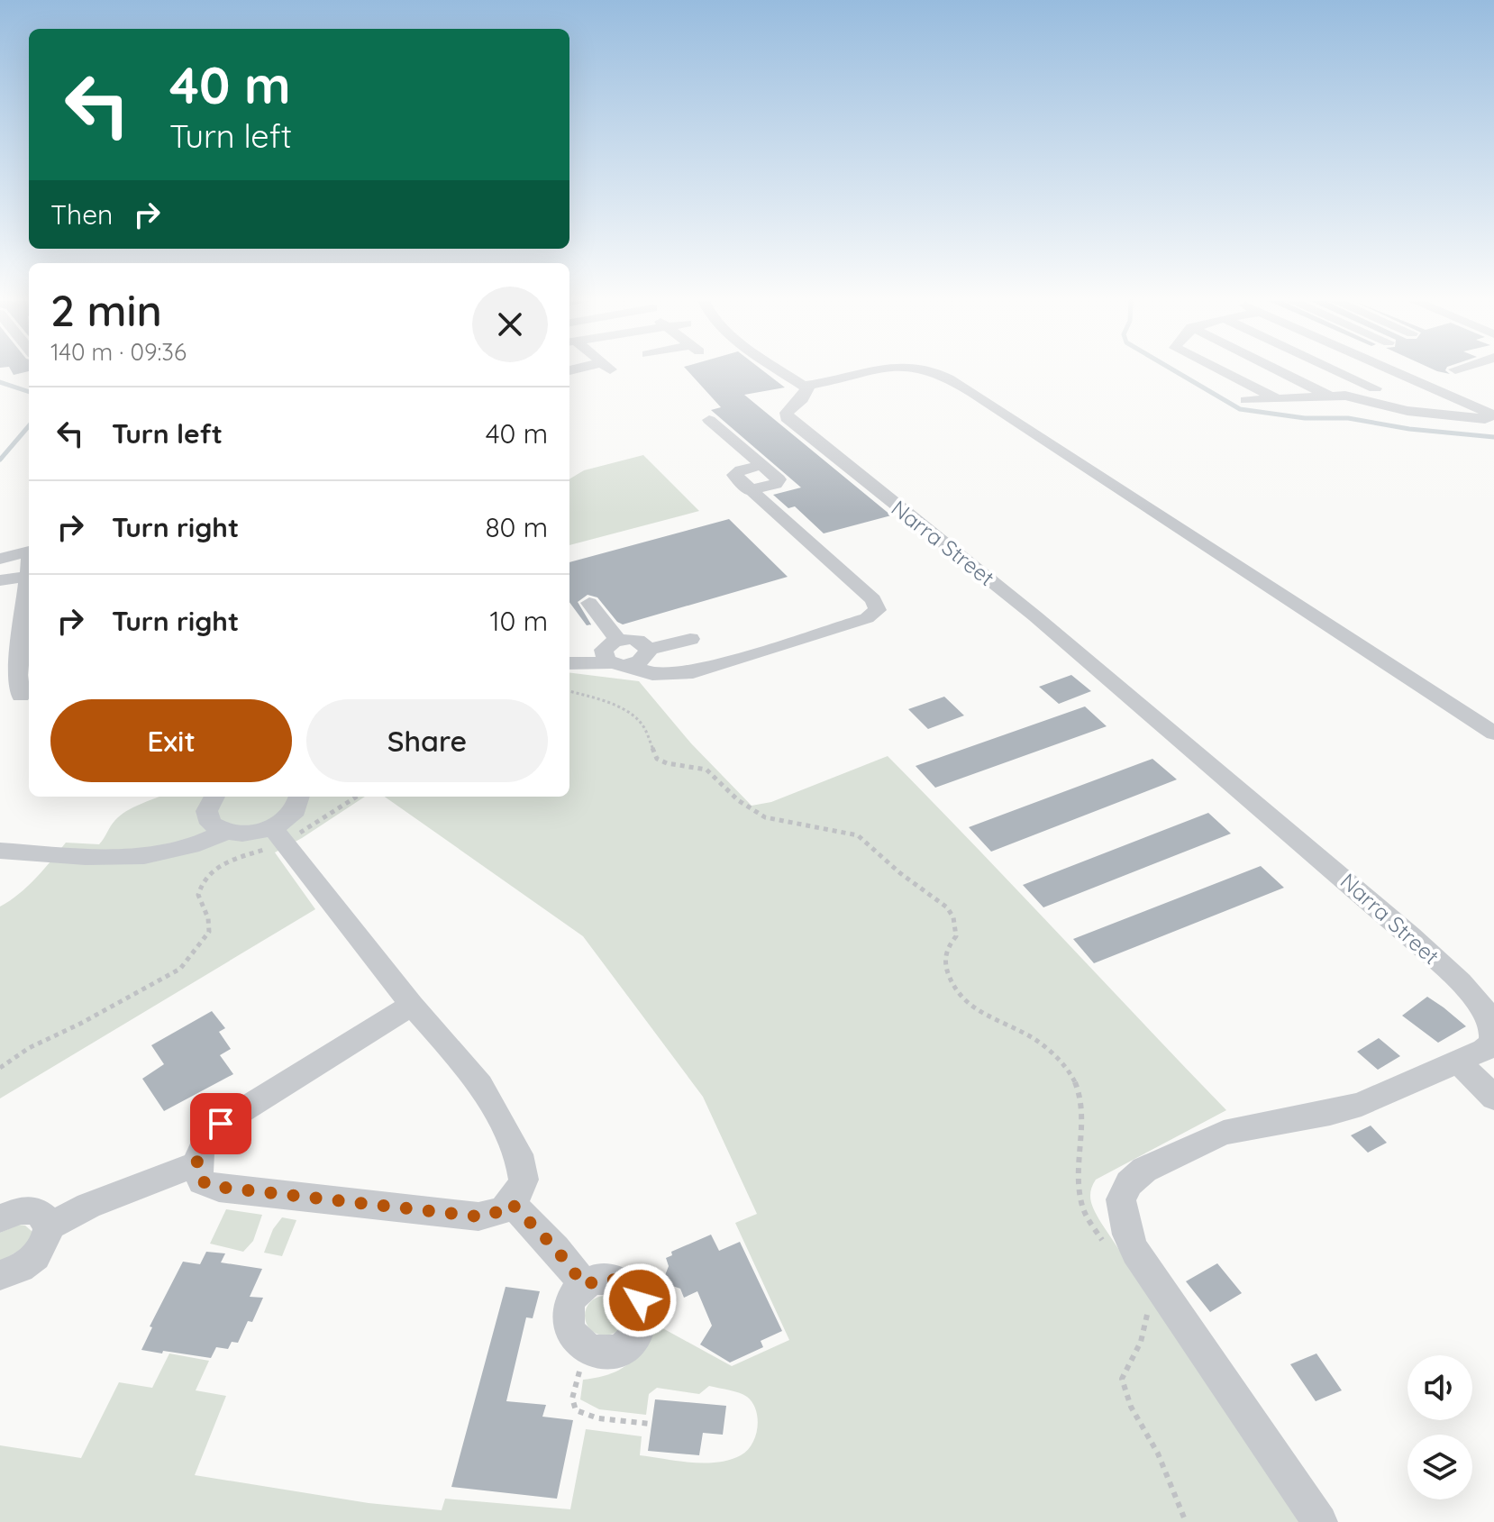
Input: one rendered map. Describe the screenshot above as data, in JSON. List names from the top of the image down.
{
  "streets": {
    "street": ["Narra Street"]
  },
  "page": {
    "turn": ["40 m", "Turn left"],
    "then": "Then",
    "heading": ["2 min", "140 m · 09:36"],
    "list": [
      {
        "name": "Turn left",
        "value": "40 m"
      },
      {
        "name": "Turn right",
        "value": "80 m"
      },
      {
        "name": "Turn right",
        "value": "10 m"
      }
    ],
    "buttons": ["Exit", "Share"]
  }
}
